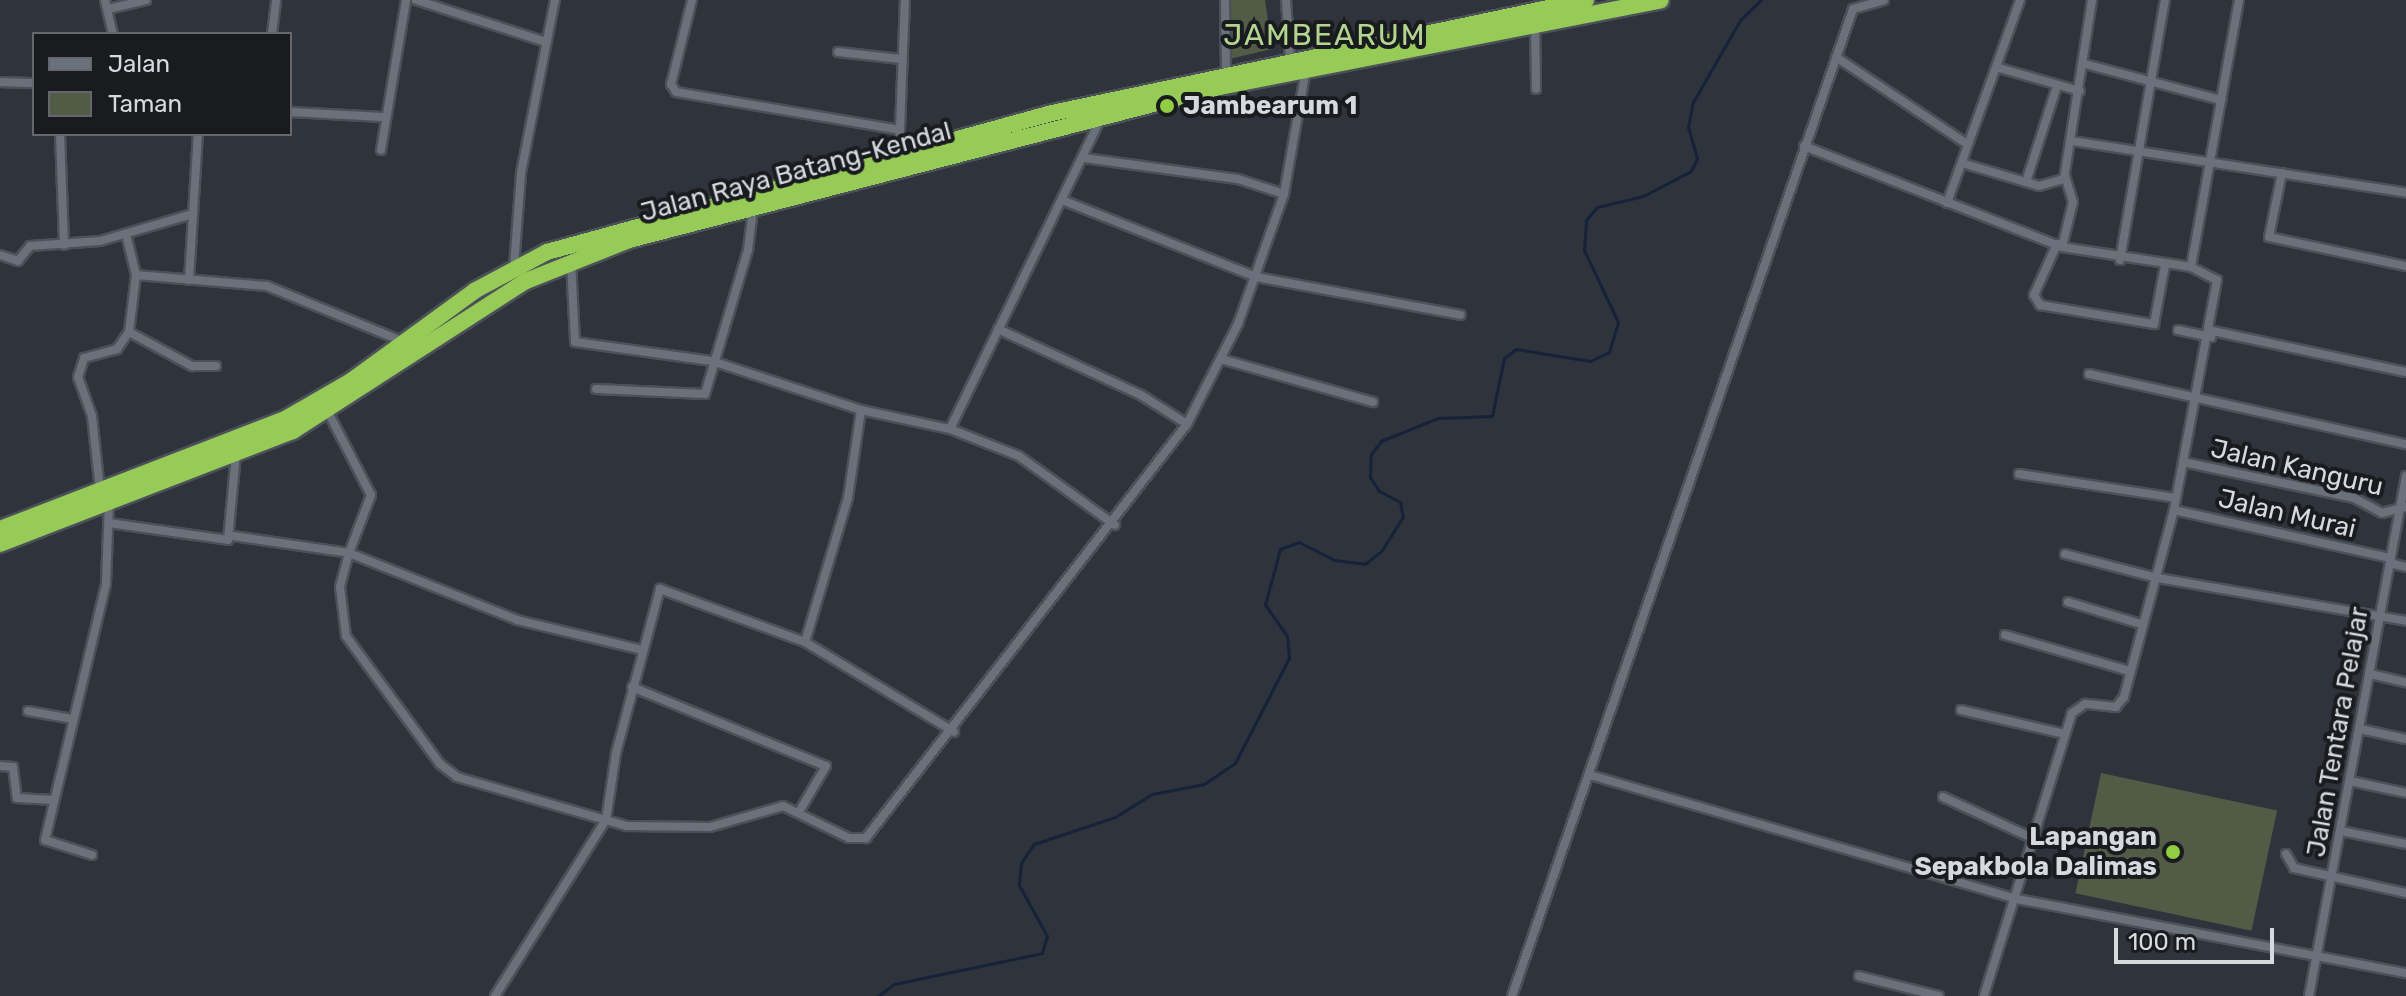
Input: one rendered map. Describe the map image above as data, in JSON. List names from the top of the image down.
{
  "streets": {
    "highway": ["Jalan Raya Batang-Kendal"],
    "street": ["Jalan Kanguru", "Jalan Murai", "Jalan Tentara Pelajar"]
  },
  "crossings": [
    ["Jalan Kanguru", "Jalan Tentara Pelajar"],
    ["Jalan Murai", "Jalan Tentara Pelajar"]
  ],
  "districts": ["JAMBEARUM"],
  "places": ["Jambearum 1", "Lapangan Sepakbola Dalimas"],
  "legend": ["Jalan", "Taman"],
  "scale_bar": "100 m"
}
